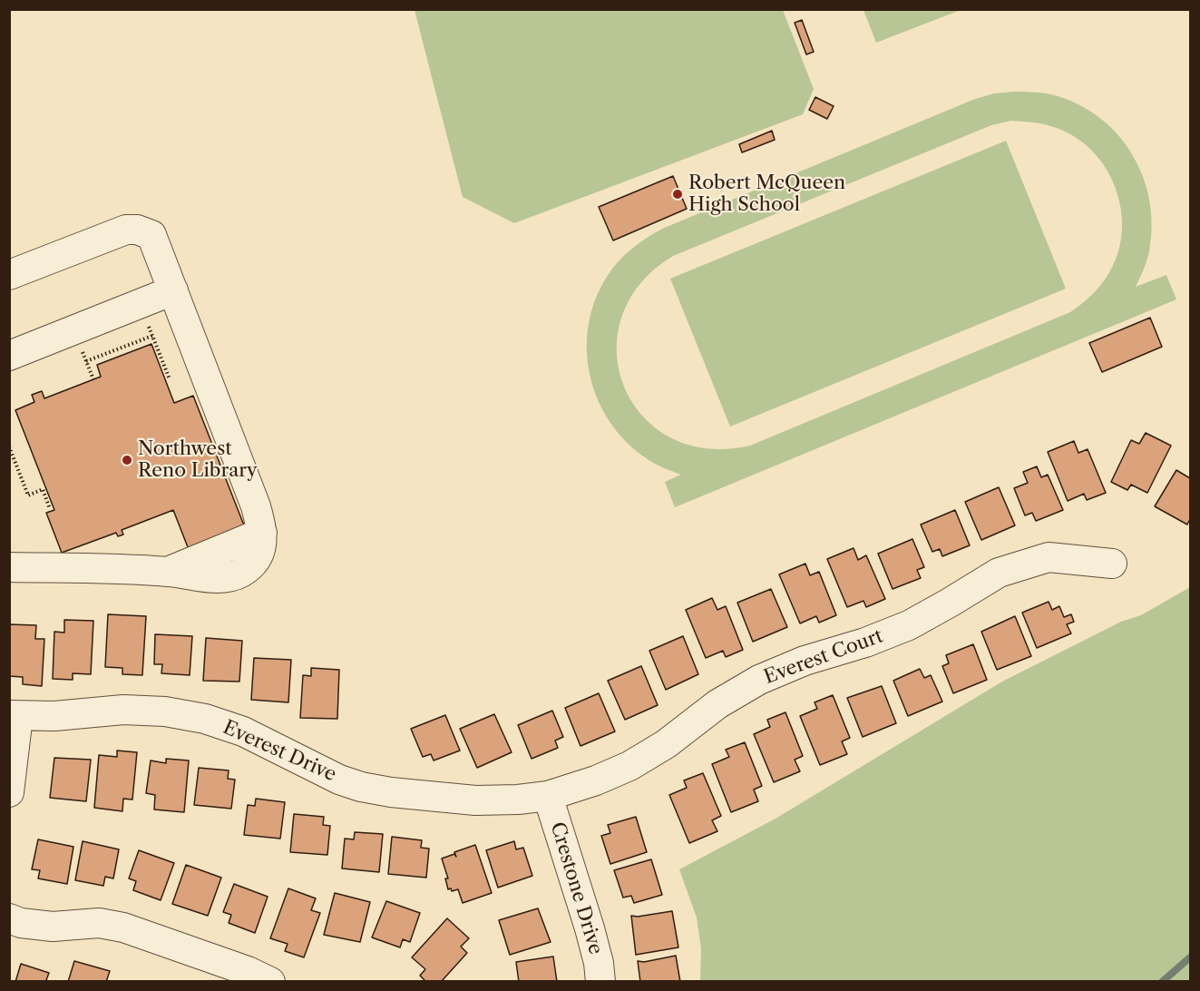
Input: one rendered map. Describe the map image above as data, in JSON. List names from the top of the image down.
{
  "streets": {
    "street": ["Everest Court", "Everest Drive", "Crestone Drive"]
  },
  "crossings": [
    ["Everest Court", "Everest Drive"],
    ["Everest Court", "Crestone Drive"],
    ["Everest Drive", "Crestone Drive"]
  ],
  "places": ["Robert McQueen High School", "Northwest Reno Library"]
}
